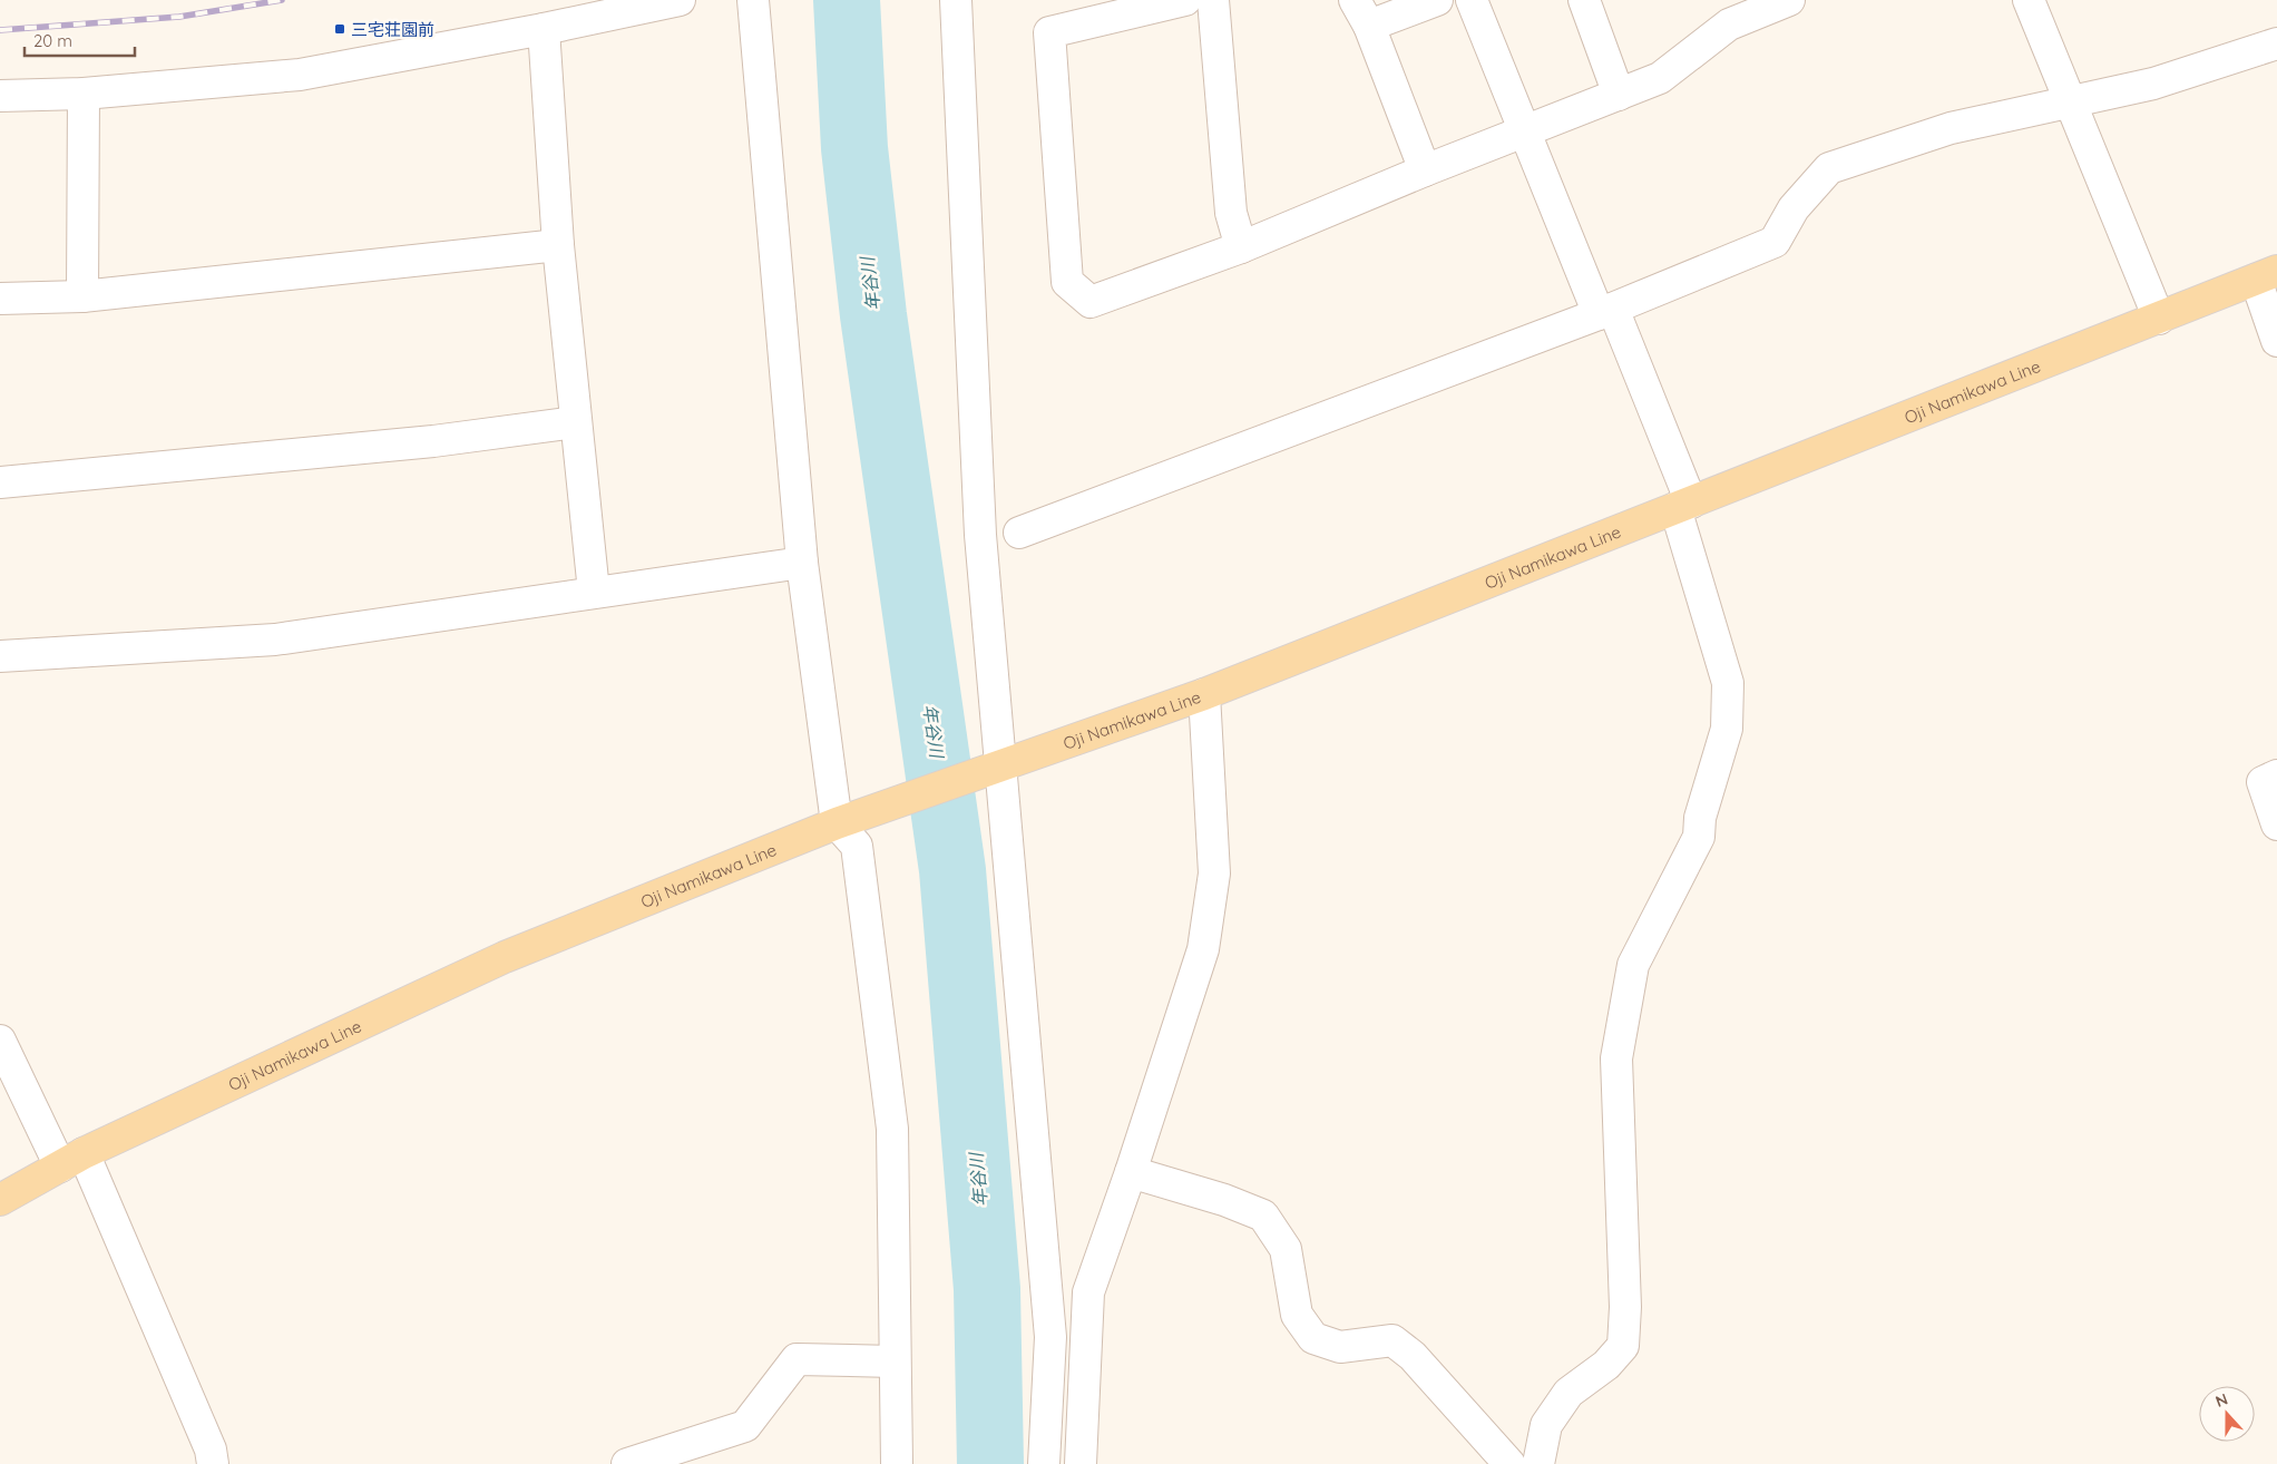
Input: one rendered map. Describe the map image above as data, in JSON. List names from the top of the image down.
{
  "streets": {
    "main road": ["Oji Namikawa Line"]
  },
  "water": ["年谷川"],
  "places": {
    "transit": ["三宅荘園前"]
  },
  "scale_bar": "20 m",
  "north": "top"
}
